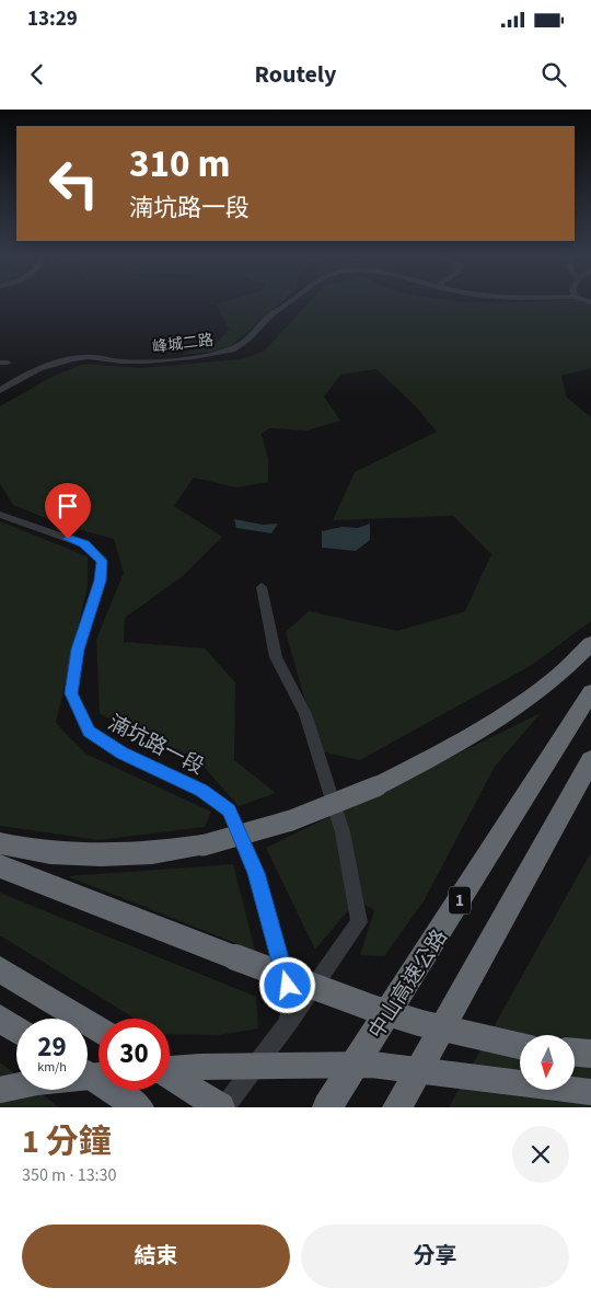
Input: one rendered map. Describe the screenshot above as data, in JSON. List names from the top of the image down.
{
  "streets": {
    "highway": ["1", "中山高速公路"],
    "street": ["峰城二路", "湳坑路一段"]
  },
  "north": "bottom",
  "page": {
    "status": "13:29",
    "header": "Routely",
    "turn": ["310 m", "湳坑路一段"],
    "speed": "29 km/h",
    "limit": "30",
    "heading": ["1 分鐘", "350 m · 13:30"],
    "buttons": ["結束", "分享"]
  }
}
